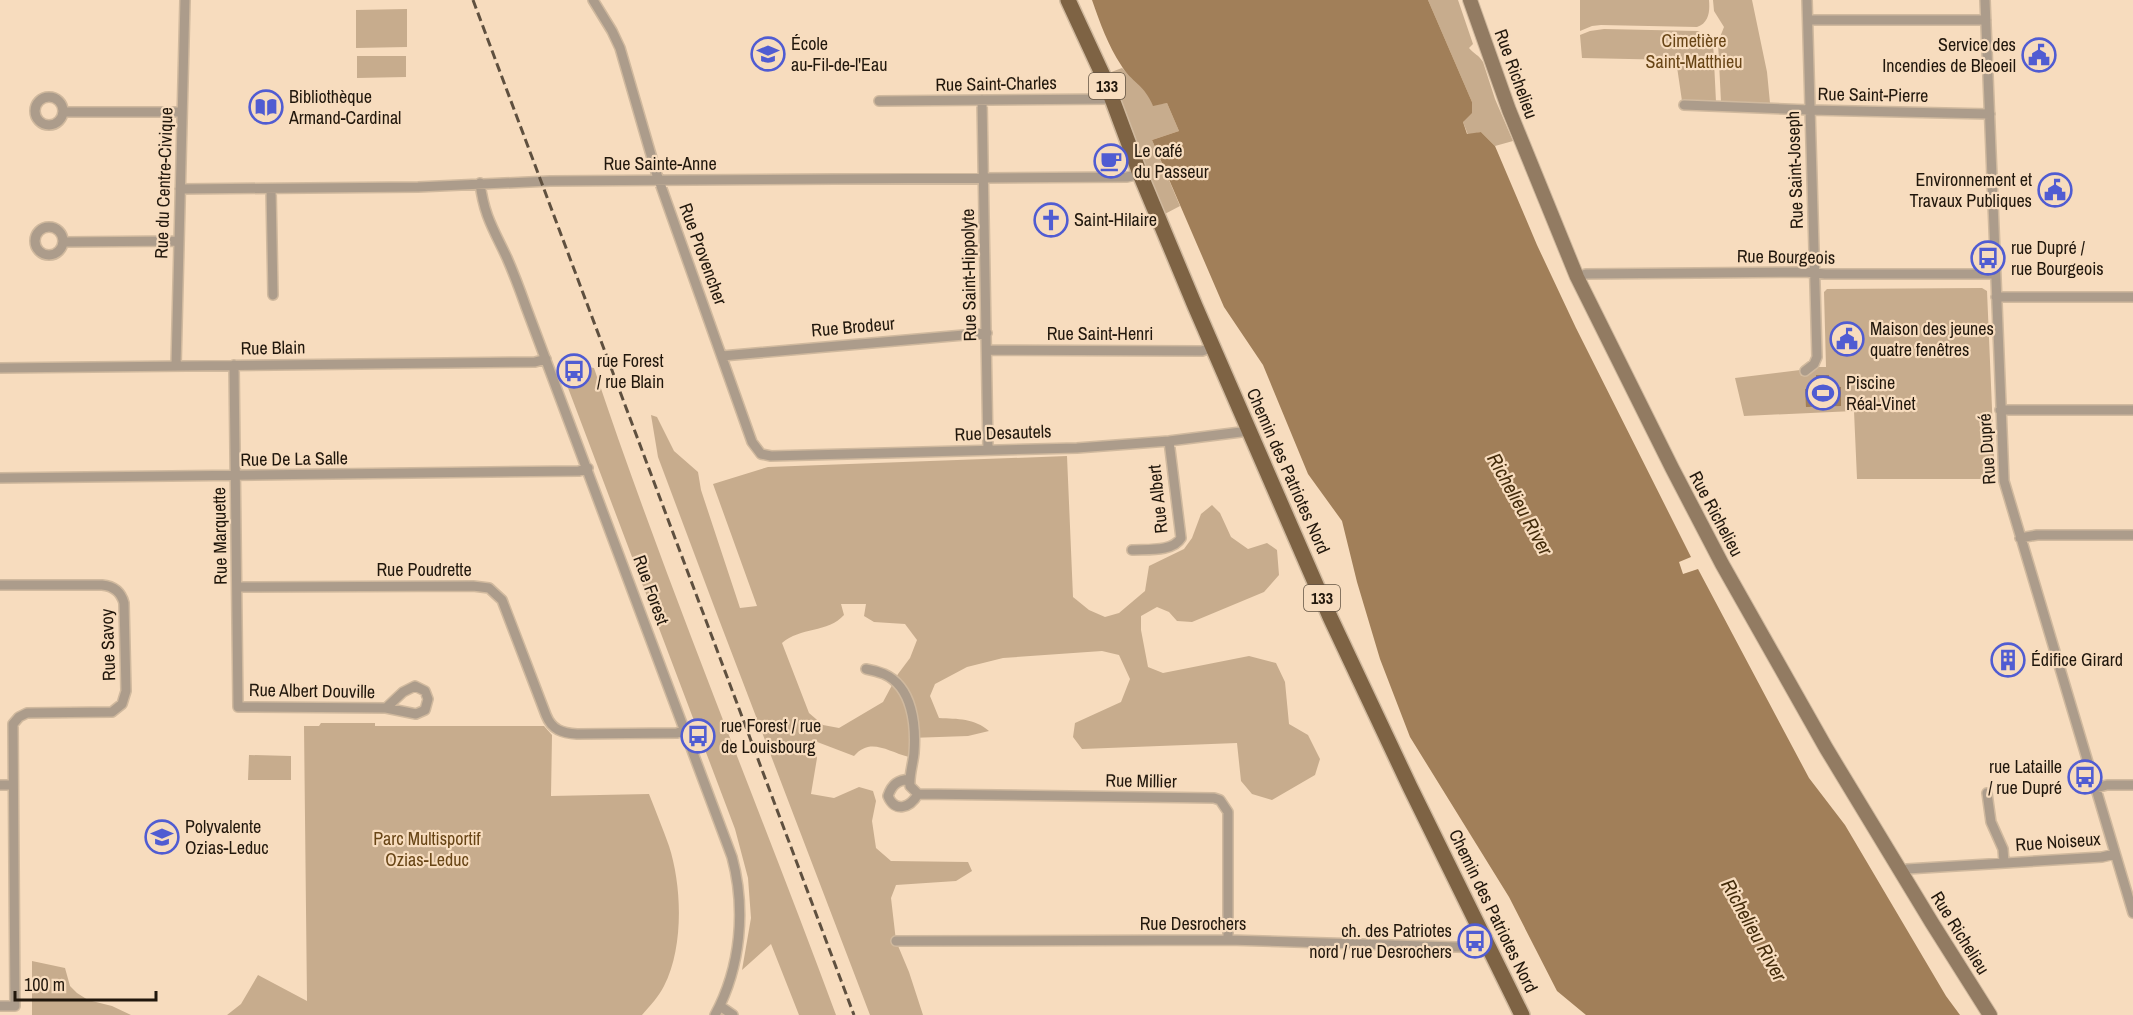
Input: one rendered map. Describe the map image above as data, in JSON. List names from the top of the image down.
{
  "streets": {
    "main road": ["Rue Richelieu", "133", "Chemin des Patriotes Nord"],
    "street": [
      "Rue Saint-Charles",
      "Rue Saint-Pierre",
      "Rue Sainte-Anne",
      "Rue Saint-Joseph",
      "Rue du Centre-Civique",
      "Rue Provencher",
      "Rue Bourgeois",
      "Rue Saint-Hippolyte",
      "Rue Brodeur",
      "Rue Saint-Henri",
      "Rue Blain",
      "Rue Desautels",
      "Rue Dupré",
      "Rue De La Salle",
      "Rue Albert",
      "Rue Marquette",
      "Rue Poudrette",
      "Rue Forest",
      "Rue Savoy",
      "Rue Albert Douville",
      "Rue Millier",
      "Rue Noiseux",
      "Rue Desrochers"
    ]
  },
  "crossings": [
    ["Rue Richelieu", "Rue Bourgeois"],
    ["Rue Richelieu", "Rue Noiseux"],
    ["Rue Saint-Charles", "Rue Saint-Hippolyte"],
    ["Rue Saint-Charles", "Chemin des Patriotes Nord"],
    ["Rue Saint-Pierre", "Rue Saint-Joseph"],
    ["Rue Saint-Pierre", "Rue Dupré"],
    ["Rue Sainte-Anne", "Rue du Centre-Civique"],
    ["Rue Sainte-Anne", "Rue Provencher"],
    ["Rue Sainte-Anne", "Rue Saint-Hippolyte"],
    ["Rue Sainte-Anne", "Chemin des Patriotes Nord"],
    ["Rue Sainte-Anne", "Rue Forest"],
    ["Rue Saint-Joseph", "Rue Bourgeois"],
    ["Rue du Centre-Civique", "Rue Blain"],
    ["Rue Provencher", "Rue Brodeur"],
    ["Rue Provencher", "Rue Desautels"],
    ["Rue Bourgeois", "Rue Dupré"],
    ["Rue Saint-Hippolyte", "Rue Brodeur"],
    ["Rue Saint-Hippolyte", "Rue Saint-Henri"],
    ["Rue Saint-Hippolyte", "Rue Desautels"],
    ["Rue Saint-Henri", "Chemin des Patriotes Nord"],
    ["Rue Blain", "Rue Marquette"],
    ["Rue Blain", "Rue Forest"],
    ["Rue Desautels", "Chemin des Patriotes Nord"],
    ["Rue Desautels", "Rue Albert"],
    ["Rue Dupré", "Rue Noiseux"],
    ["Rue De La Salle", "Rue Marquette"],
    ["Rue De La Salle", "Rue Forest"],
    ["Chemin des Patriotes Nord", "Rue Desrochers"],
    ["Rue Marquette", "Rue Poudrette"],
    ["Rue Marquette", "Rue Albert Douville"],
    ["Rue Poudrette", "Rue Forest"],
    ["Rue Millier", "Rue Desrochers"]
  ],
  "water": ["Richelieu River"],
  "parks": ["Cimetière Saint-Matthieu", "Parc Multisportif Ozias-Leduc"],
  "places": {
    "school or university": ["École au-Fil-de-l'Eau", "Polyvalente Ozias-Leduc"],
    "public building": ["Service des Incendies de Bleoeil", "Environnement et Travaux Publiques", "Maison des jeunes quatre fenêtres"],
    "library": ["Bibliothèque Armand-Cardinal"],
    "cafe": ["Le café du Passeur"],
    "church": ["Saint-Hilaire"],
    "bus stop": [
      "rue Dupré / rue Bourgeois",
      "rue Forest / rue Blain",
      "rue Forest / rue de Louisbourg",
      "rue Lataille / rue Dupré",
      "ch. des Patriotes nord / rue Desrochers"
    ],
    "sports": ["Piscine Réal-Vinet"],
    "building": ["Édifice Girard"]
  },
  "scale_bar": "100 m"
}
